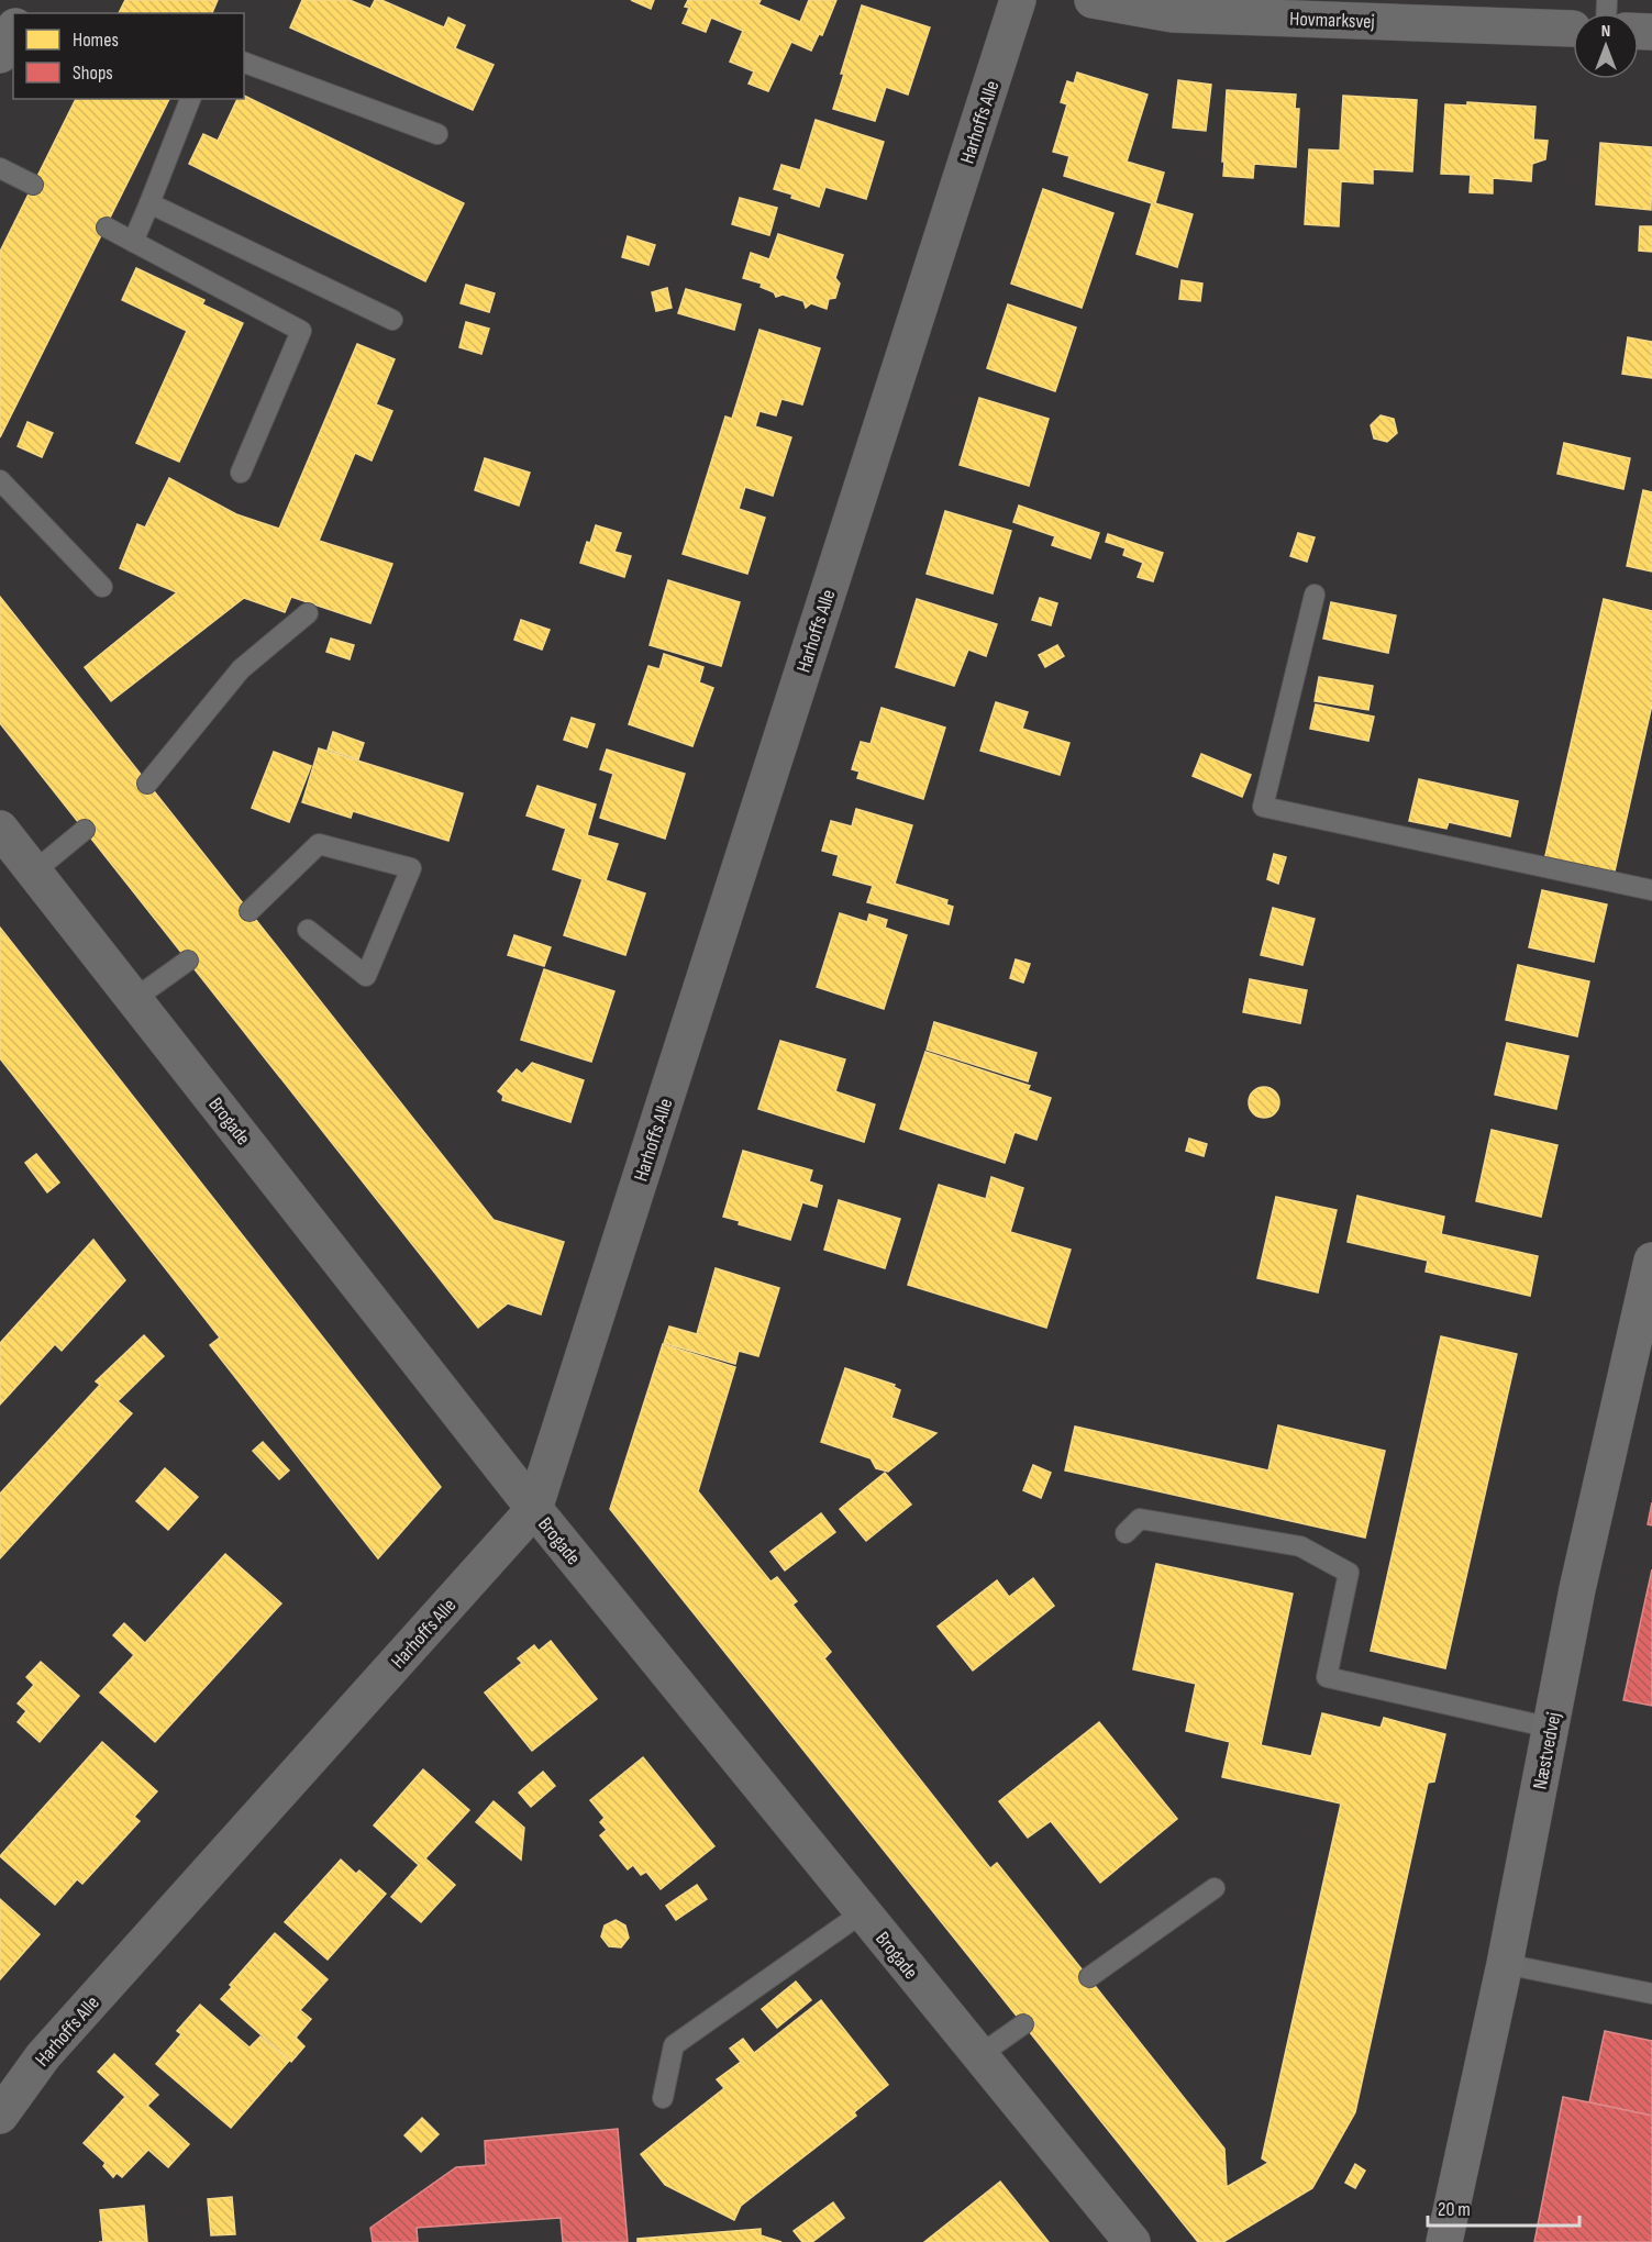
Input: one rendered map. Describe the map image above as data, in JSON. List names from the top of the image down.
{
  "streets": {
    "street": [
      "Hovmarksvej",
      "Harhoffs Alle",
      "Brogade",
      "Næstvedvej"
    ]
  },
  "crossings": [
    ["Harhoffs Alle", "Brogade"]
  ],
  "legend": ["Homes", "Shops"],
  "scale_bar": "20 m",
  "north": "top"
}
